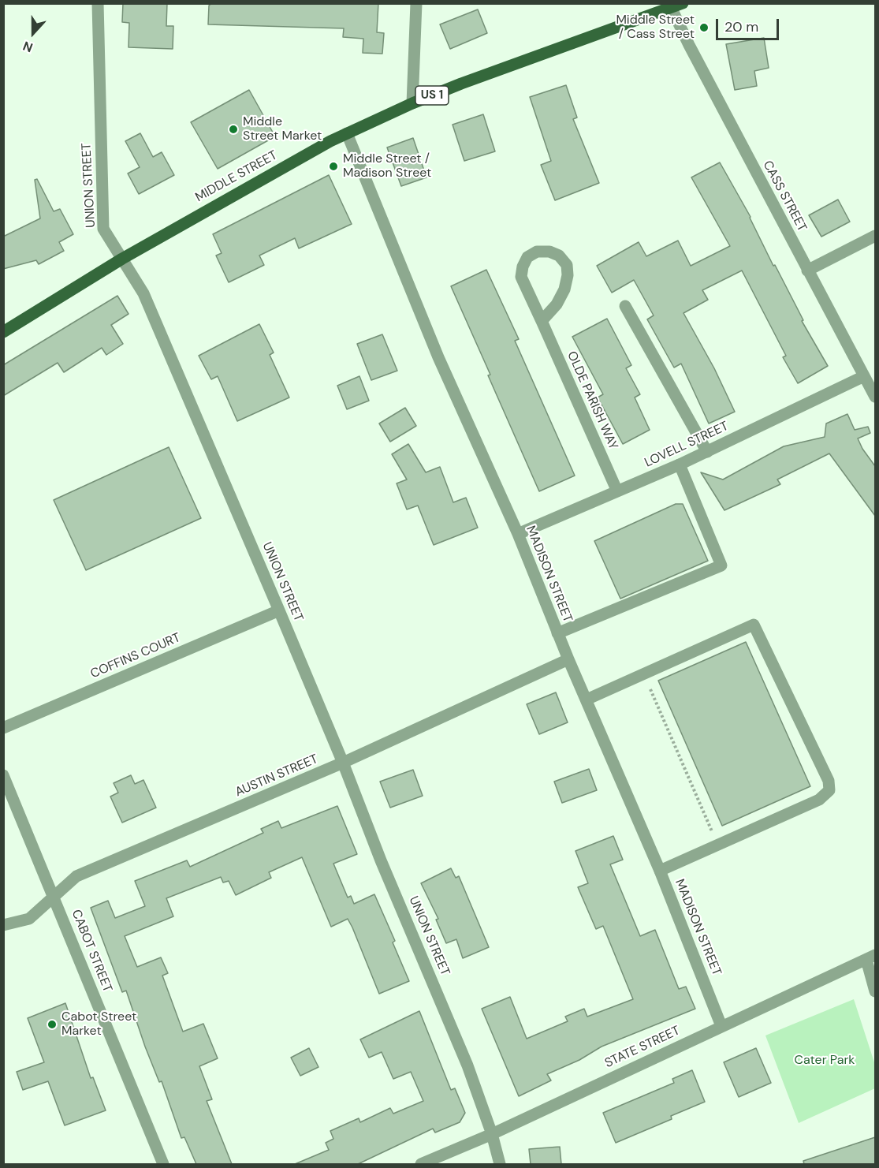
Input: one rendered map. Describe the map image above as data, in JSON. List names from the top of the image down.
{
  "streets": {
    "main road": ["US 1", "MIDDLE STREET"],
    "street": [
      "UNION STREET",
      "CASS STREET",
      "OLDE PARISH WAY",
      "LOVELL STREET",
      "MADISON STREET",
      "COFFINS COURT",
      "AUSTIN STREET",
      "CABOT STREET",
      "STATE STREET"
    ]
  },
  "crossings": [
    ["MIDDLE STREET", "UNION STREET"],
    ["MIDDLE STREET", "CASS STREET"],
    ["MIDDLE STREET", "MADISON STREET"],
    ["UNION STREET", "COFFINS COURT"],
    ["UNION STREET", "AUSTIN STREET"],
    ["UNION STREET", "STATE STREET"],
    ["CASS STREET", "LOVELL STREET"],
    ["OLDE PARISH WAY", "LOVELL STREET"],
    ["LOVELL STREET", "MADISON STREET"],
    ["MADISON STREET", "AUSTIN STREET"],
    ["MADISON STREET", "STATE STREET"],
    ["AUSTIN STREET", "CABOT STREET"]
  ],
  "parks": ["Cater Park"],
  "places": [
    "Middle Street / Cass Street",
    "Middle Street Market",
    "Middle Street / Madison Street",
    "Cabot Street Market"
  ],
  "scale_bar": "20 m",
  "north": "bottom"
}
